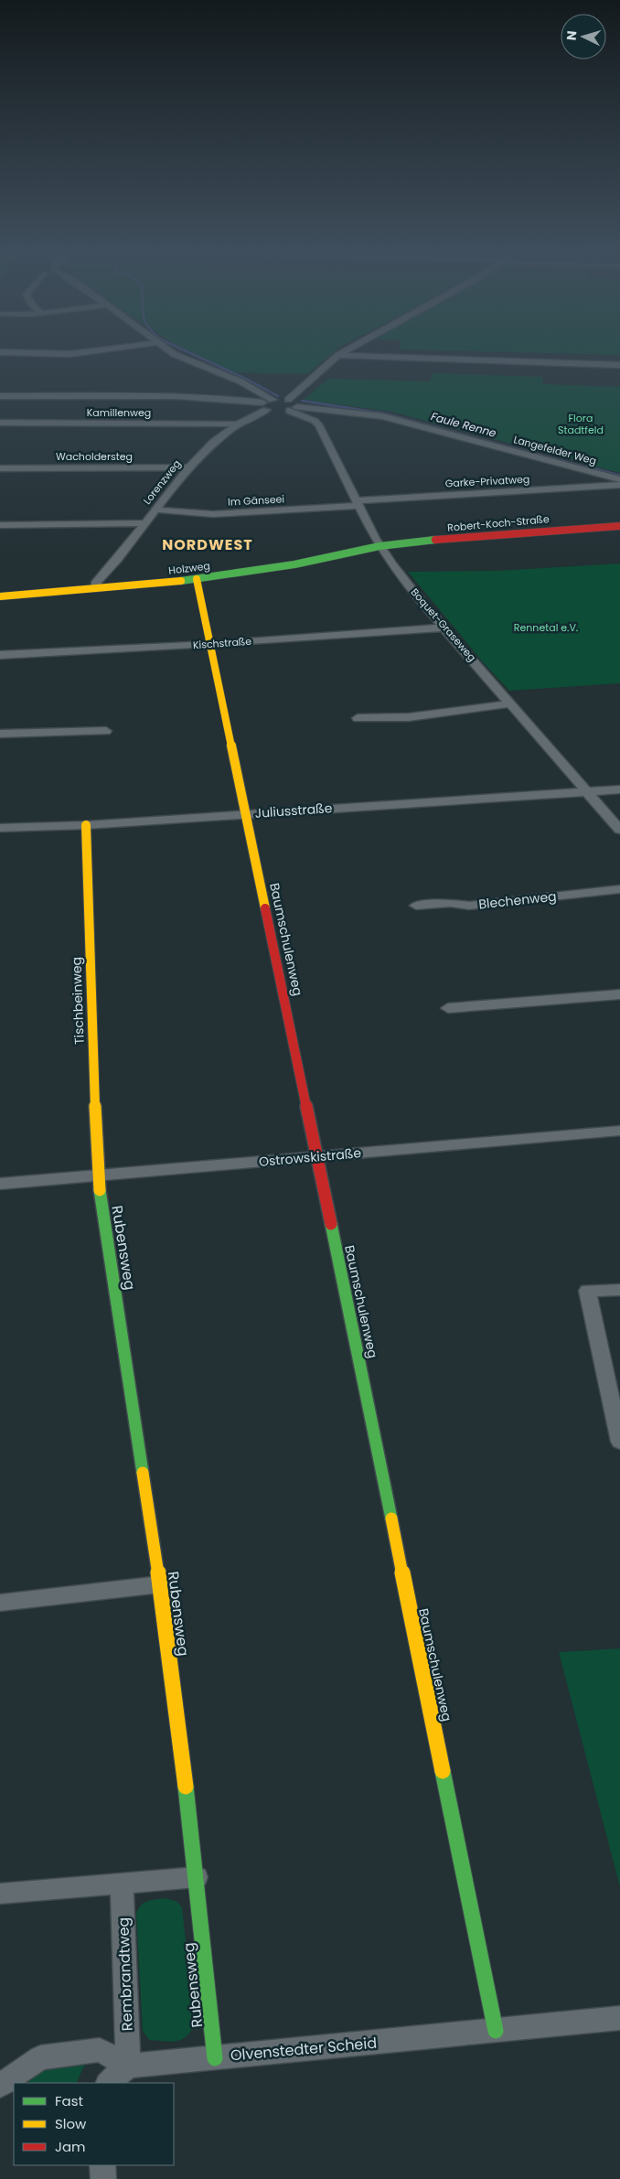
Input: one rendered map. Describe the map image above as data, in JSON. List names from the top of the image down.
{
  "streets": {
    "street": [
      "Kamillenweg",
      "Langefelder Weg",
      "Wacholdersteg",
      "Garke-Privatweg",
      "Lorenzweg",
      "Im Gänseei",
      "Robert-Koch-Straße",
      "Holzweg",
      "Boquet-Graseweg",
      "Kischstraße",
      "Juliusstraße",
      "Blechenweg",
      "Baumschulenweg",
      "Tischbeinweg",
      "Ostrowskistraße",
      "Rubensweg",
      "Rembrandtweg",
      "Olvenstedter Scheid"
    ]
  },
  "crossings": [
    ["Kamillenweg", "Lorenzweg"],
    ["Langefelder Weg", "Lorenzweg"],
    ["Langefelder Weg", "Boquet-Graseweg"],
    ["Wacholdersteg", "Lorenzweg"],
    ["Garke-Privatweg", "Im Gänseei"],
    ["Garke-Privatweg", "Boquet-Graseweg"],
    ["Lorenzweg", "Im Gänseei"],
    ["Lorenzweg", "Holzweg"],
    ["Lorenzweg", "Boquet-Graseweg"],
    ["Im Gänseei", "Boquet-Graseweg"],
    ["Robert-Koch-Straße", "Holzweg"],
    ["Robert-Koch-Straße", "Boquet-Graseweg"],
    ["Holzweg", "Boquet-Graseweg"],
    ["Holzweg", "Baumschulenweg"],
    ["Boquet-Graseweg", "Kischstraße"],
    ["Boquet-Graseweg", "Juliusstraße"],
    ["Kischstraße", "Baumschulenweg"],
    ["Juliusstraße", "Baumschulenweg"],
    ["Juliusstraße", "Tischbeinweg"],
    ["Baumschulenweg", "Ostrowskistraße"],
    ["Baumschulenweg", "Olvenstedter Scheid"],
    ["Tischbeinweg", "Ostrowskistraße"],
    ["Tischbeinweg", "Rubensweg"],
    ["Ostrowskistraße", "Rubensweg"],
    ["Rubensweg", "Olvenstedter Scheid"],
    ["Rembrandtweg", "Olvenstedter Scheid"]
  ],
  "districts": ["NORDWEST"],
  "water": ["Faule Renne"],
  "parks": ["Flora Stadtfeld", "Rennetal e.V."],
  "legend": ["Fast", "Slow", "Jam"],
  "north": "left"
}
